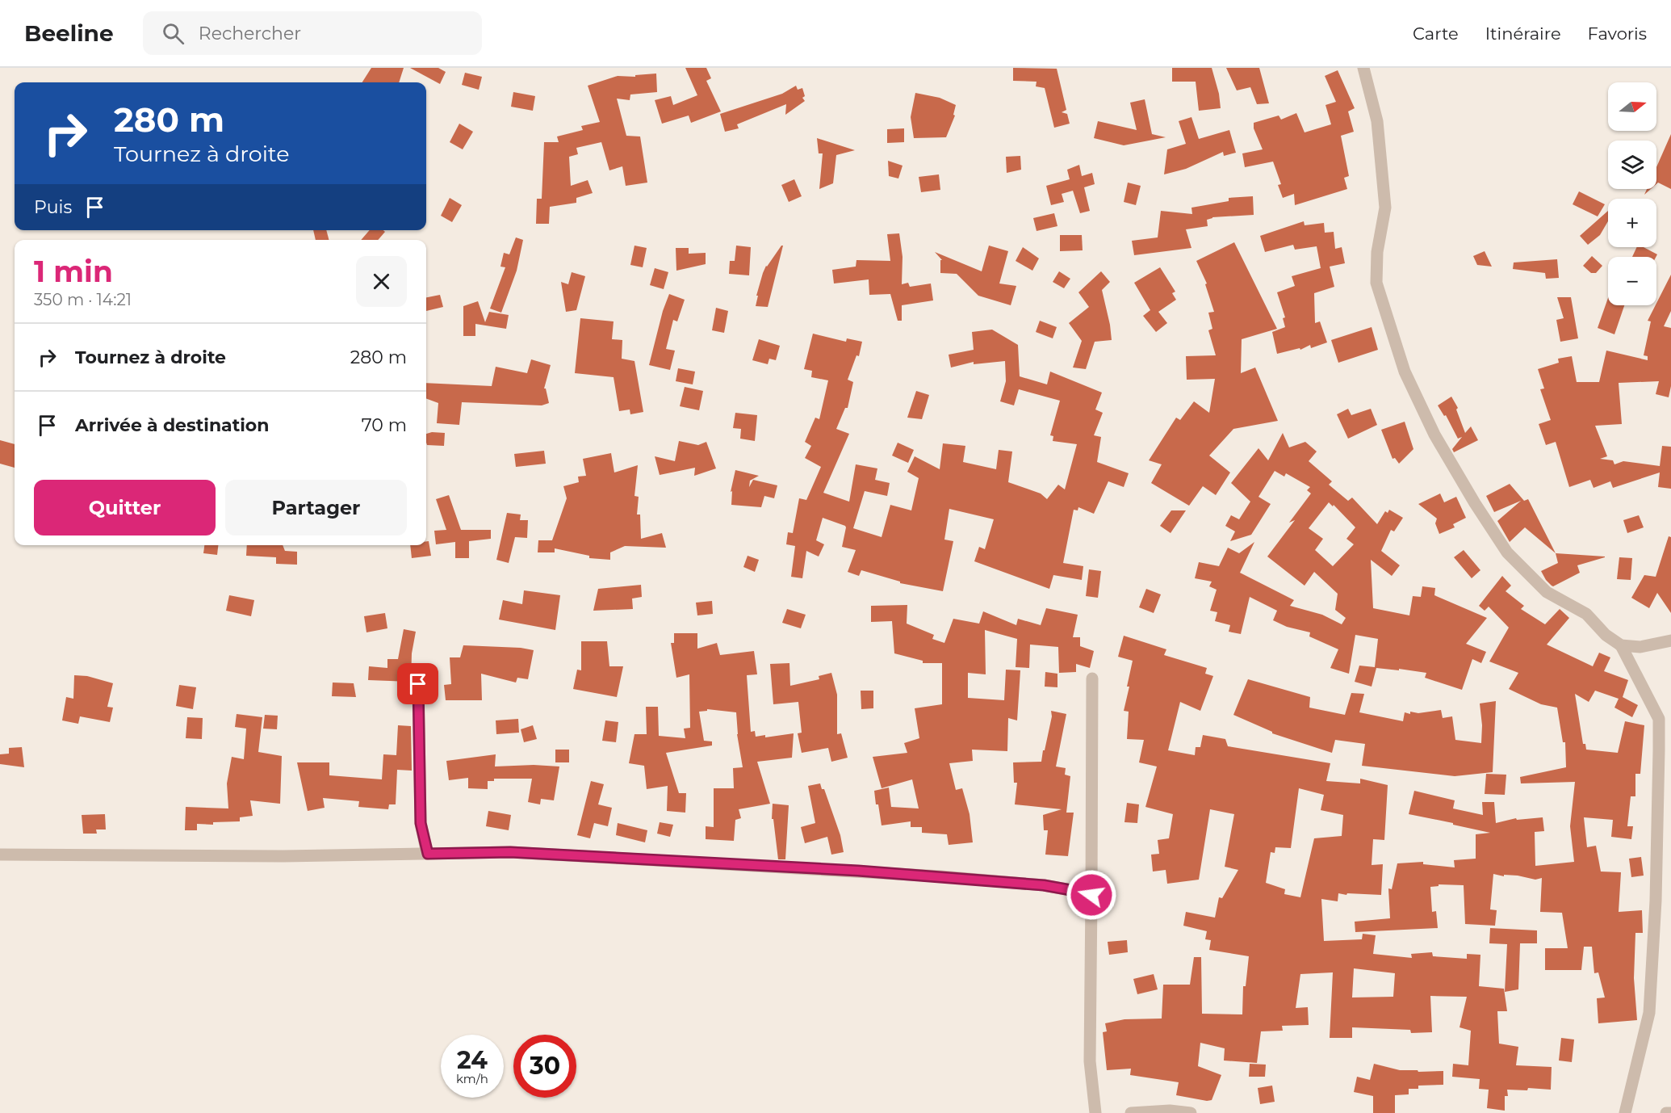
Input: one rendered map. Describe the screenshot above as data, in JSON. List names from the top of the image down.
{
  "north": "right",
  "page": {
    "header": "Beeline",
    "search": "Rechercher",
    "nav": ["Carte", "Itinéraire", "Favoris"],
    "map_buttons": ["+", "−"],
    "turn": ["280 m", "Tournez à droite"],
    "then": "Puis",
    "heading": ["1 min", "350 m · 14:21"],
    "list": [
      {
        "name": "Tournez à droite",
        "value": "280 m"
      },
      {
        "name": "Arrivée à destination",
        "value": "70 m"
      }
    ],
    "buttons": ["Quitter", "Partager"],
    "speed": "24 km/h",
    "limit": "30"
  }
}
